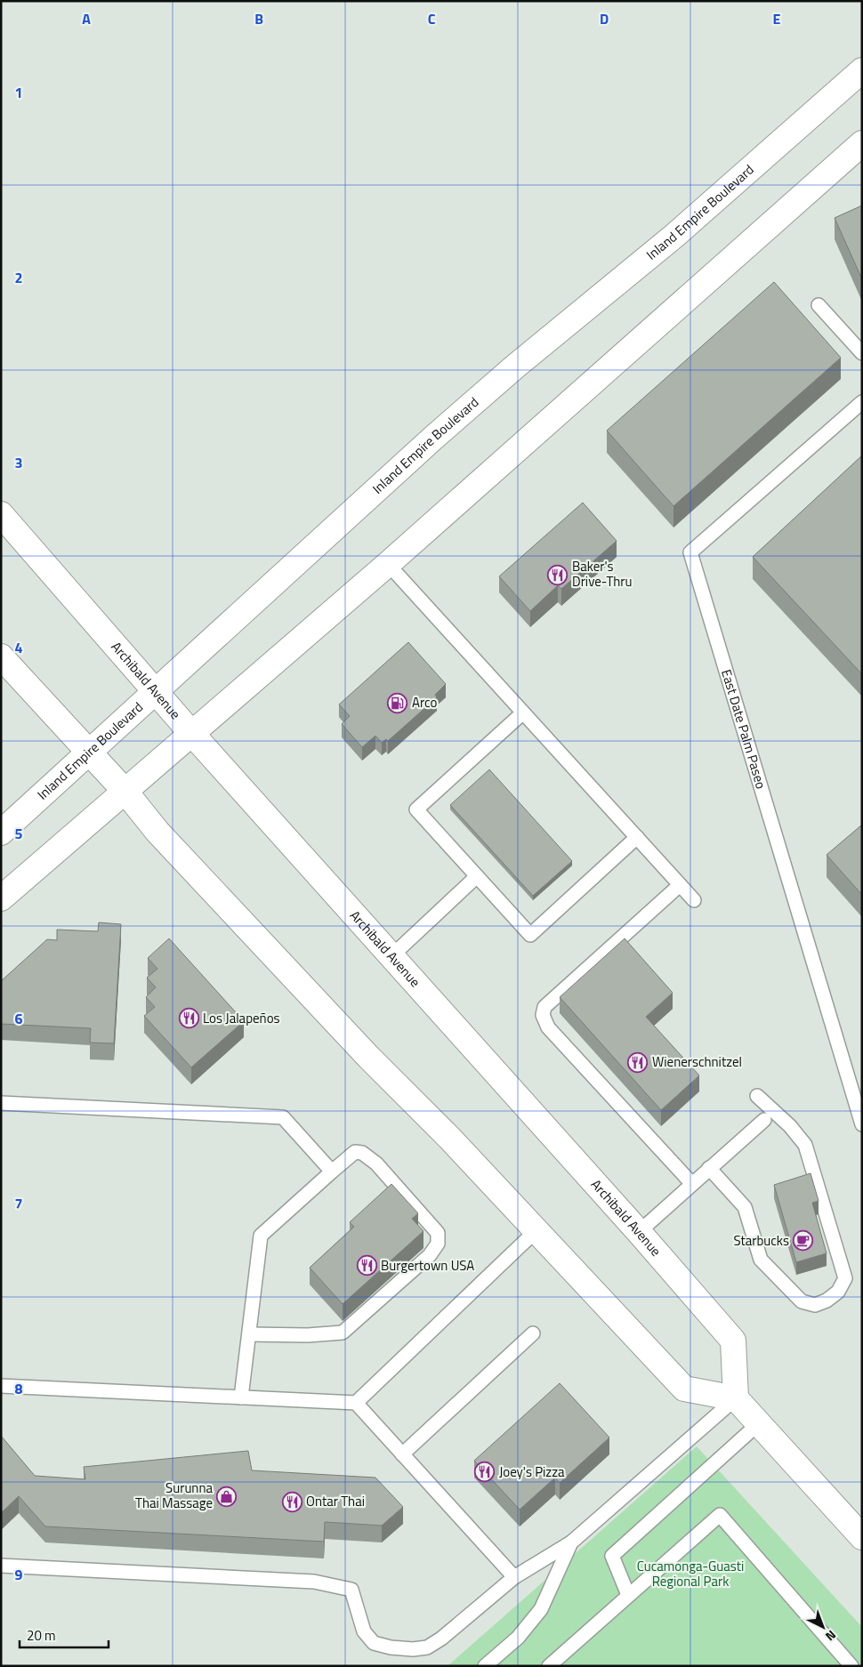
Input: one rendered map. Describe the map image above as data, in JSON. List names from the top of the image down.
{
  "streets": {
    "main road": ["Inland Empire Boulevard", "Archibald Avenue"],
    "lane": ["East Date Palm Paseo"]
  },
  "crossings": [
    ["Inland Empire Boulevard", "Archibald Avenue"]
  ],
  "parks": ["Cucamonga-Guasti Regional Park"],
  "places": {
    "restaurant": [
      "Baker's Drive-Thru",
      "Los Jalapeños",
      "Wienerschnitzel",
      "Burgertown USA",
      "Joey's Pizza",
      "Ontar Thai"
    ],
    "fuel station": ["Arco"],
    "cafe": ["Starbucks"],
    "shop": ["Surunna Thai Massage"]
  },
  "scale_bar": "20 m",
  "north": "bottom right",
  "grid": {
    "columns": [
      "A",
      "B",
      "C",
      "D",
      "E"
    ],
    "rows": [
      "1",
      "2",
      "3",
      "4",
      "5",
      "6",
      "7",
      "8",
      "9"
    ]
  }
}
